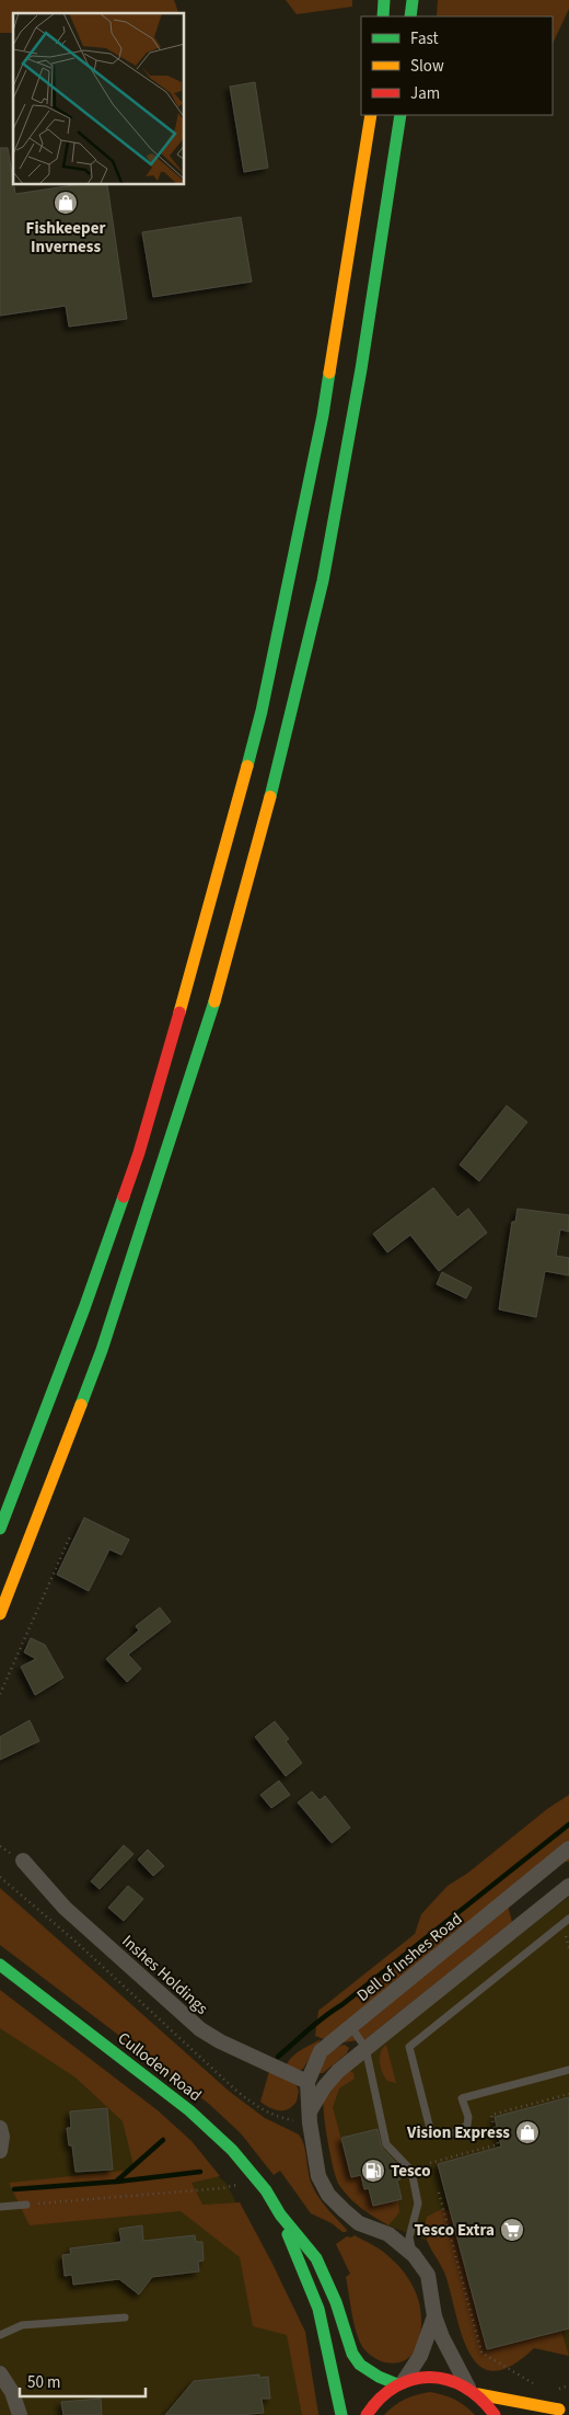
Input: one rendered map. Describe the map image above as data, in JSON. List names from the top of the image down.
{
  "streets": {
    "main road": ["Culloden Road"],
    "street": ["Dell of Inshes Road", "Inshes Holdings"]
  },
  "crossings": [
    ["Dell of Inshes Road", "Inshes Holdings"],
    ["Dell of Inshes Road", "Culloden Road"]
  ],
  "places": {
    "shop": ["Fishkeeper Inverness", "Vision Express"],
    "fuel station": ["Tesco"],
    "supermarket": ["Tesco Extra"]
  },
  "legend": ["Fast", "Slow", "Jam"],
  "scale_bar": "50 m"
}
